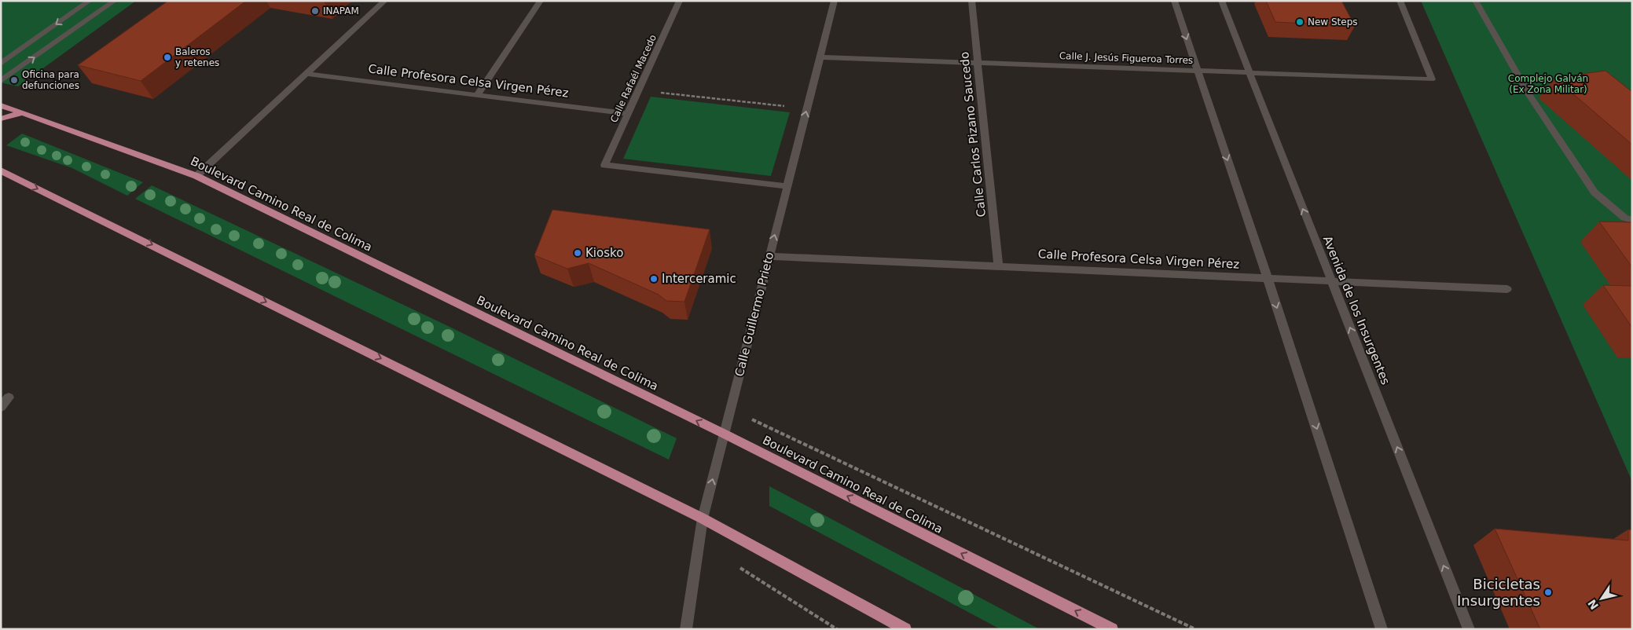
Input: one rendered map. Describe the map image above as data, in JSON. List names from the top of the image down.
{
  "streets": {
    "main road": ["Boulevard Camino Real de Colima"],
    "street": [
      "Calle J. Jesús Figueroa Torres",
      "Calle Rafaél Macedo",
      "Calle Profesora Celsa Virgen Pérez",
      "Calle Carlos Pizano Saucedo",
      "Avenida de los Insurgentes",
      "Calle Guillermo Prieto"
    ]
  },
  "crossings": [
    ["Calle J. Jesús Figueroa Torres", "Calle Carlos Pizano Saucedo"],
    ["Calle J. Jesús Figueroa Torres", "Avenida de los Insurgentes"],
    ["Calle J. Jesús Figueroa Torres", "Calle Guillermo Prieto"],
    ["Calle Rafaél Macedo", "Calle Profesora Celsa Virgen Pérez"],
    ["Calle Rafaél Macedo", "Calle Guillermo Prieto"],
    ["Calle Profesora Celsa Virgen Pérez", "Calle Carlos Pizano Saucedo"],
    ["Calle Profesora Celsa Virgen Pérez", "Avenida de los Insurgentes"],
    ["Calle Profesora Celsa Virgen Pérez", "Calle Guillermo Prieto"],
    ["Boulevard Camino Real de Colima", "Calle Guillermo Prieto"]
  ],
  "one_way": ["Calle Guillermo Prieto"],
  "parks": ["Complejo Galván (Ex Zona Militar)"],
  "places": [
    "INAPAM",
    "New Steps",
    "Baleros y retenes",
    "Oficina para defunciones",
    "Kiosko",
    "Interceramic",
    "Bicicletas Insurgentes"
  ],
  "north": "bottom left"
}
